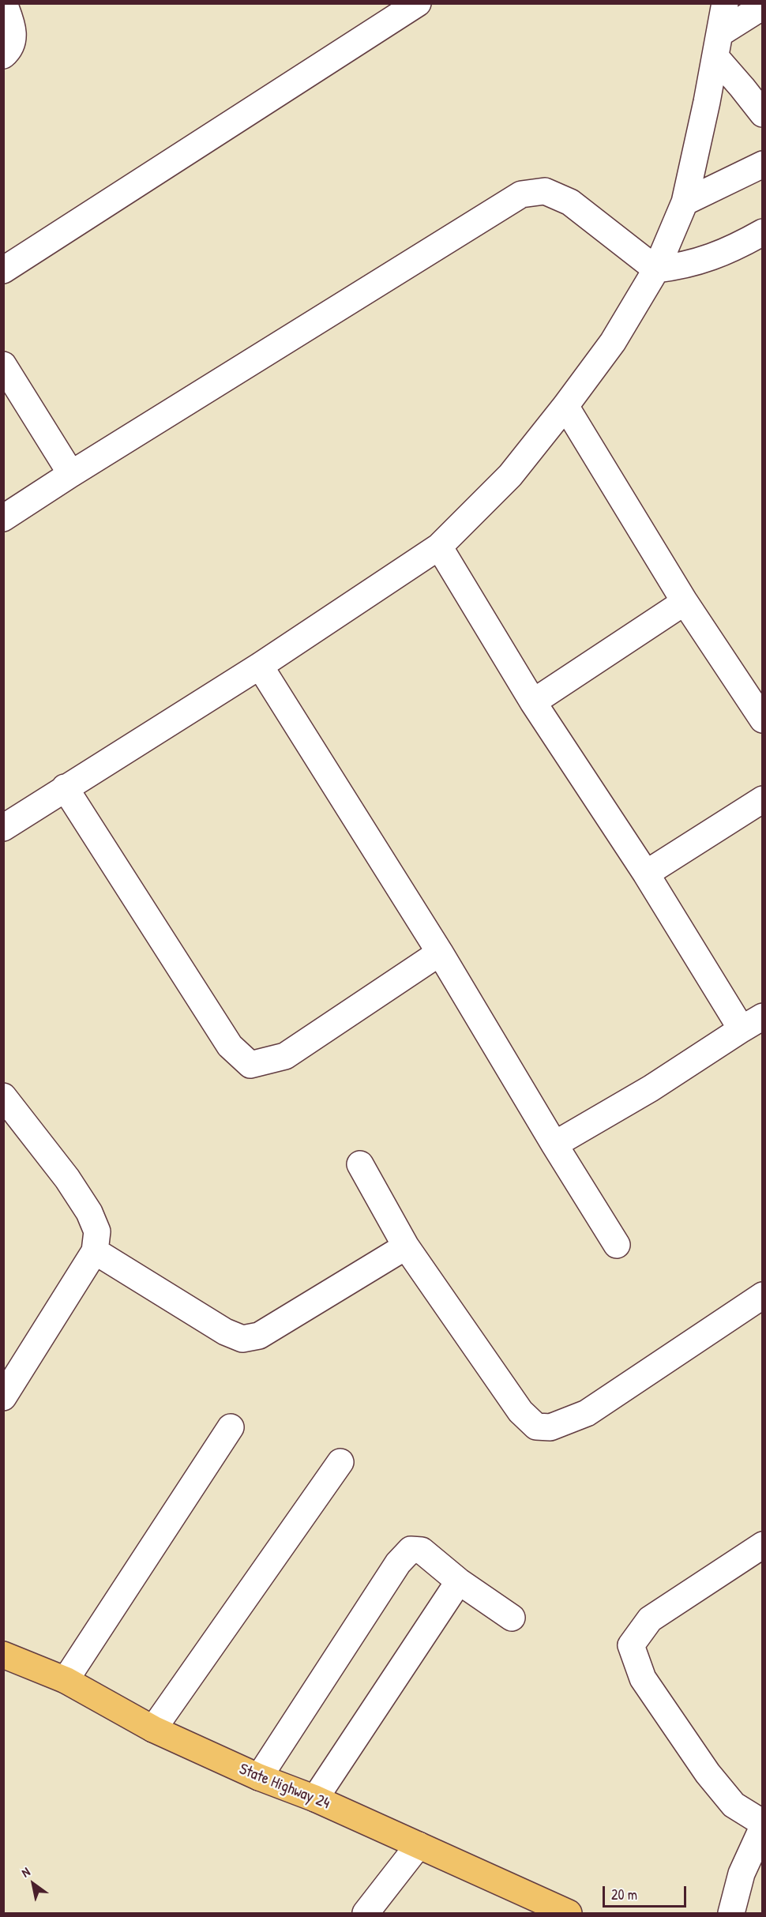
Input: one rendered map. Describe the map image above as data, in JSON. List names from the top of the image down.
{
  "streets": {
    "main road": ["State Highway 24"]
  },
  "scale_bar": "20 m",
  "north": "top left"
}
